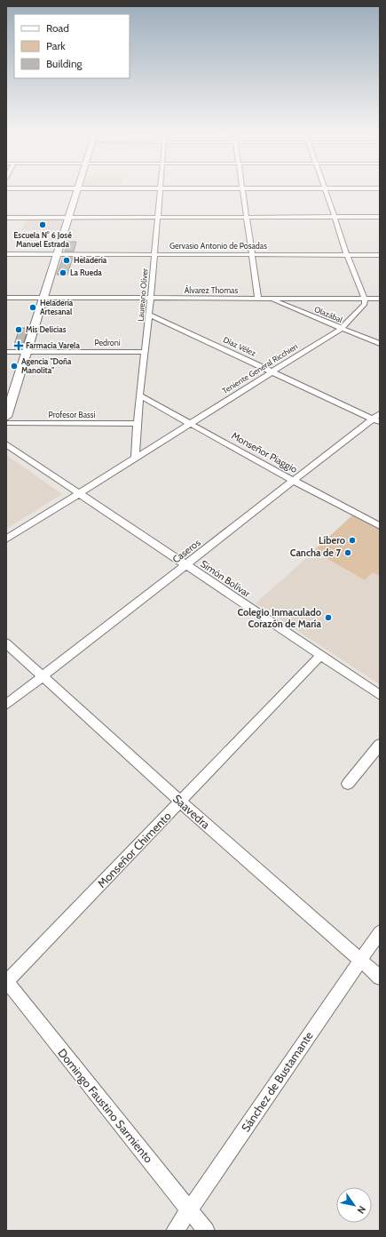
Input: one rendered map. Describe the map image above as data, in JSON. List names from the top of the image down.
{
  "streets": {
    "street": [
      "Gervasio Antonio de Posadas",
      "Álvarez Thomas",
      "Laureano Oliver",
      "Olazábal",
      "Pedroni",
      "Díaz Vélez",
      "Teniente General Ricchieri",
      "Profesor Bassi",
      "Monseñor Piaggio",
      "Caseros",
      "Simón Bolívar",
      "Saavedra",
      "Monseñor Chimento",
      "Sánchez de Bustamante",
      "Domingo Faustino Sarmiento"
    ]
  },
  "crossings": [
    ["Gervasio Antonio de Posadas", "Laureano Oliver"],
    ["Álvarez Thomas", "Laureano Oliver"],
    ["Álvarez Thomas", "Olazábal"],
    ["Álvarez Thomas", "Teniente General Ricchieri"],
    ["Laureano Oliver", "Pedroni"],
    ["Laureano Oliver", "Díaz Vélez"],
    ["Laureano Oliver", "Teniente General Ricchieri"],
    ["Laureano Oliver", "Profesor Bassi"],
    ["Laureano Oliver", "Monseñor Piaggio"],
    ["Olazábal", "Teniente General Ricchieri"],
    ["Díaz Vélez", "Teniente General Ricchieri"],
    ["Díaz Vélez", "Caseros"],
    ["Teniente General Ricchieri", "Monseñor Piaggio"],
    ["Teniente General Ricchieri", "Simón Bolívar"],
    ["Monseñor Piaggio", "Caseros"],
    ["Caseros", "Simón Bolívar"],
    ["Caseros", "Saavedra"],
    ["Simón Bolívar", "Monseñor Chimento"],
    ["Saavedra", "Monseñor Chimento"],
    ["Saavedra", "Sánchez de Bustamante"],
    ["Monseñor Chimento", "Domingo Faustino Sarmiento"],
    ["Sánchez de Bustamante", "Domingo Faustino Sarmiento"]
  ],
  "places": {
    "other": [
      "Escuela N° 6 José Manuel Estrada",
      "Heladería",
      "La Rueda",
      "Heladería Artesanal",
      "Mis Delicias",
      "Agencia \"Doña Manolita\"",
      "Líbero",
      "Cancha de 7",
      "Colegio Inmaculado Corazón de María"
    ],
    "health": ["Farmacia Varela"]
  },
  "legend": ["Road", "Park", "Building"],
  "north": "bottom right"
}
